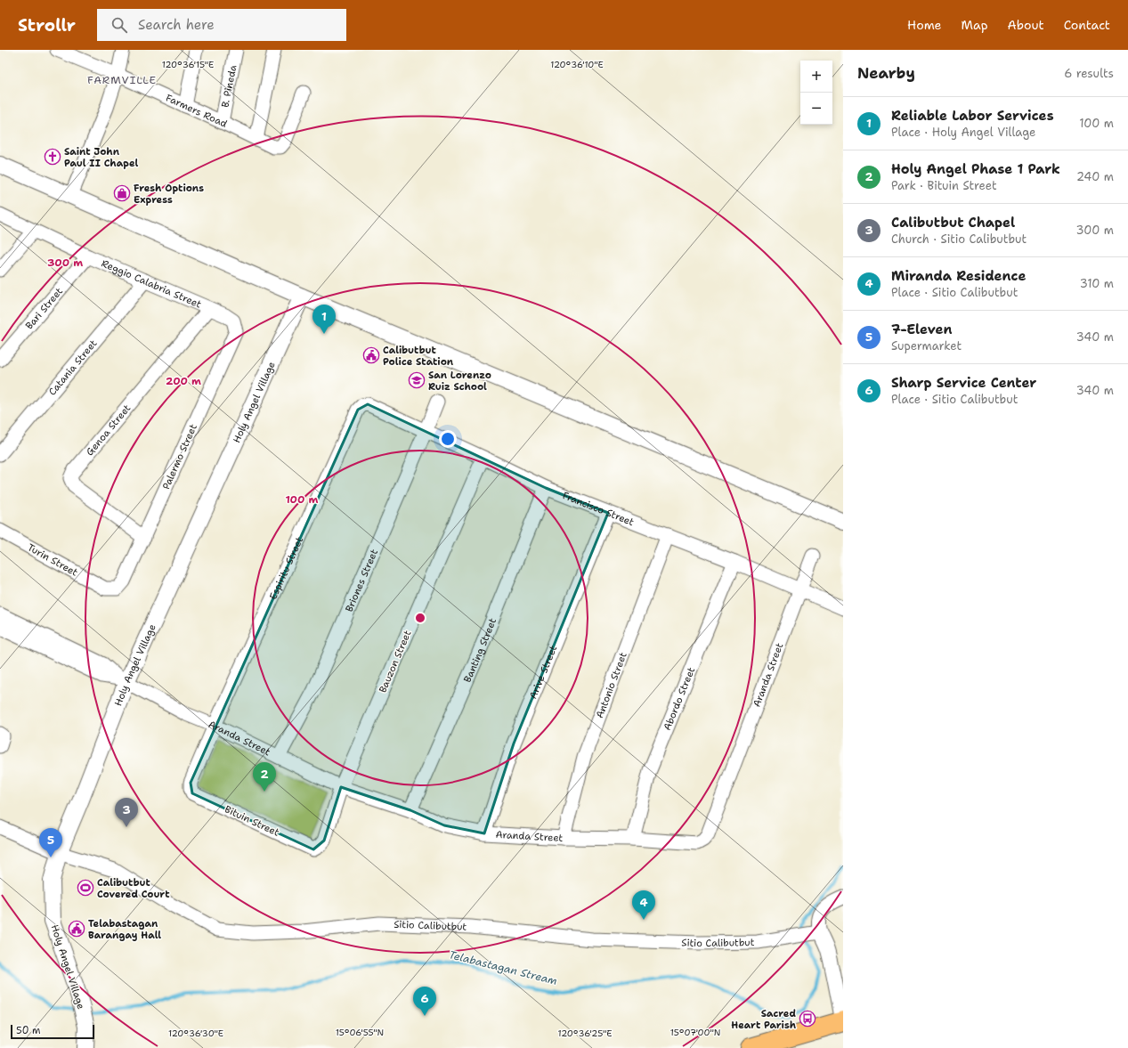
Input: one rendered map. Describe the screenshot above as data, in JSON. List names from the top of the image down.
{
  "streets": {
    "street": [
      "B. Pineda",
      "Farmers Road",
      "Reggio Calabria Street",
      "Bari Street",
      "Catania Street",
      "Holy Angel Village",
      "Genoa Street",
      "Palermo Street",
      "Francisco Street",
      "Turin Street",
      "Espiritu Street",
      "Briones Street",
      "Banting Street",
      "Bauzon Street",
      "Arive Street",
      "Aranda Street",
      "Antonio Street",
      "Abordo Street",
      "Bituin Street",
      "Sitio Calibutbut"
    ]
  },
  "crossings": [
    ["B. Pineda", "Farmers Road"],
    ["Reggio Calabria Street", "Bari Street"],
    ["Reggio Calabria Street", "Catania Street"],
    ["Reggio Calabria Street", "Genoa Street"],
    ["Reggio Calabria Street", "Palermo Street"],
    ["Holy Angel Village", "Aranda Street"],
    ["Holy Angel Village", "Sitio Calibutbut"],
    ["Genoa Street", "Palermo Street"],
    ["Palermo Street", "Turin Street"],
    ["Francisco Street", "Espiritu Street"],
    ["Francisco Street", "Briones Street"],
    ["Francisco Street", "Banting Street"],
    ["Francisco Street", "Bauzon Street"],
    ["Francisco Street", "Arive Street"],
    ["Francisco Street", "Aranda Street"],
    ["Francisco Street", "Antonio Street"],
    ["Francisco Street", "Abordo Street"],
    ["Espiritu Street", "Aranda Street"],
    ["Espiritu Street", "Bituin Street"],
    ["Briones Street", "Aranda Street"],
    ["Banting Street", "Aranda Street"],
    ["Bauzon Street", "Aranda Street"],
    ["Bauzon Street", "Bituin Street"],
    ["Arive Street", "Aranda Street"],
    ["Aranda Street", "Antonio Street"],
    ["Aranda Street", "Abordo Street"],
    ["Aranda Street", "Bituin Street"]
  ],
  "districts": ["FARMVILLE"],
  "water": ["Telabastagan Stream"],
  "places": {
    "church": ["Saint John Paul II Chapel"],
    "shop": ["Fresh Options Express"],
    "public building": ["Calibutbut Police Station", "Telabastagan Barangay Hall"],
    "school or university": ["San Lorenzo Ruiz School"],
    "sports": ["Calibutbut Covered Court"],
    "bus stop": ["Sacred Heart Parish"]
  },
  "scale_bar": "50 m",
  "page": {
    "header": "Strollr",
    "search": "Search here",
    "nav": [
      "Home",
      "Map",
      "About",
      "Contact"
    ],
    "heading": ["Nearby", "6 results"],
    "map_buttons": ["+", "−"],
    "list": [
      {
        "mark": "1",
        "name": "Reliable Labor Services",
        "note": "Place · Holy Angel Village",
        "value": "100 m"
      },
      {
        "mark": "2",
        "name": "Holy Angel Phase 1 Park",
        "note": "Park · Bituin Street",
        "value": "240 m"
      },
      {
        "mark": "3",
        "name": "Calibutbut Chapel",
        "note": "Church · Sitio Calibutbut",
        "value": "300 m"
      },
      {
        "mark": "4",
        "name": "Miranda Residence",
        "note": "Place · Sitio Calibutbut",
        "value": "310 m"
      },
      {
        "mark": "5",
        "name": "7-Eleven",
        "note": "Supermarket",
        "value": "340 m"
      },
      {
        "mark": "6",
        "name": "Sharp Service Center",
        "note": "Place · Sitio Calibutbut",
        "value": "340 m"
      }
    ],
    "pins": [
      "1",
      "2",
      "3",
      "5",
      "4",
      "6"
    ],
    "scale": "50 m"
  },
  "coordinates": [
    "120°36'15\"E",
    "120°36'10\"E",
    "15°06'55\"N",
    "15°07'00\"N",
    "120°36'30\"E",
    "120°36'25\"E"
  ],
  "rings": ["300 m", "200 m", "100 m"]
}
